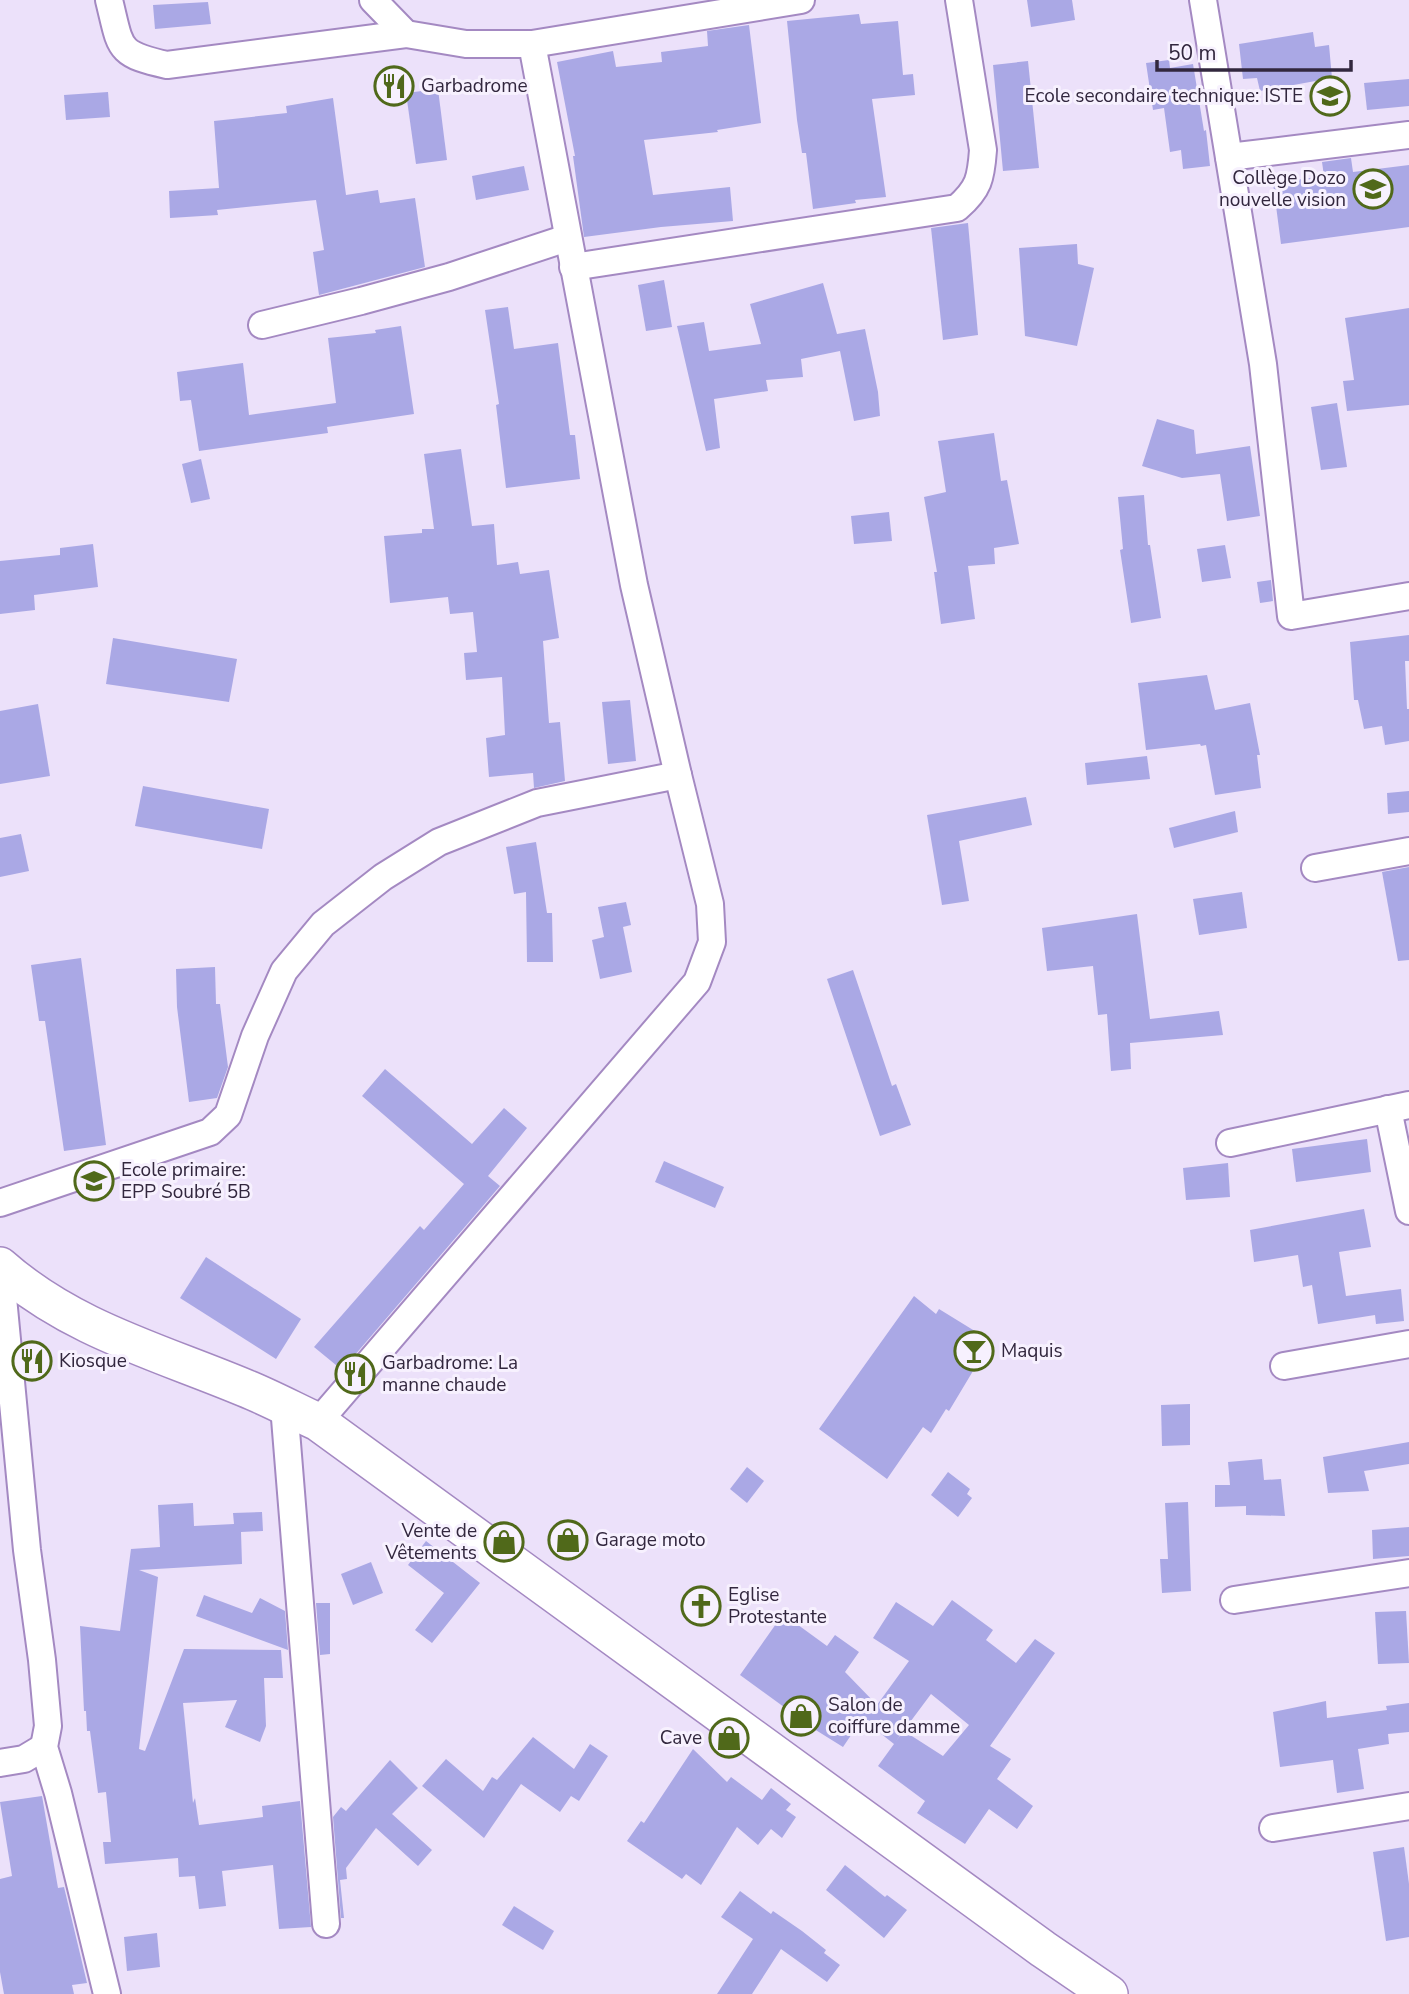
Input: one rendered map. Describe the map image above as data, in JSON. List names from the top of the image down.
{
  "places": {
    "restaurant": ["Garbadrome", "Kiosque", "Garbadrome: La manne chaude"],
    "school or university": ["Ecole secondaire technique: ISTE", "Collège Dozo nouvelle vision", "Ecole primaire: EPP Soubré 5B"],
    "bar": ["Maquis"],
    "shop": [
      "Garage moto",
      "Vente de Vêtements",
      "Salon de coiffure damme",
      "Cave"
    ],
    "church": ["Eglise Protestante"]
  },
  "scale_bar": "50 m"
}
